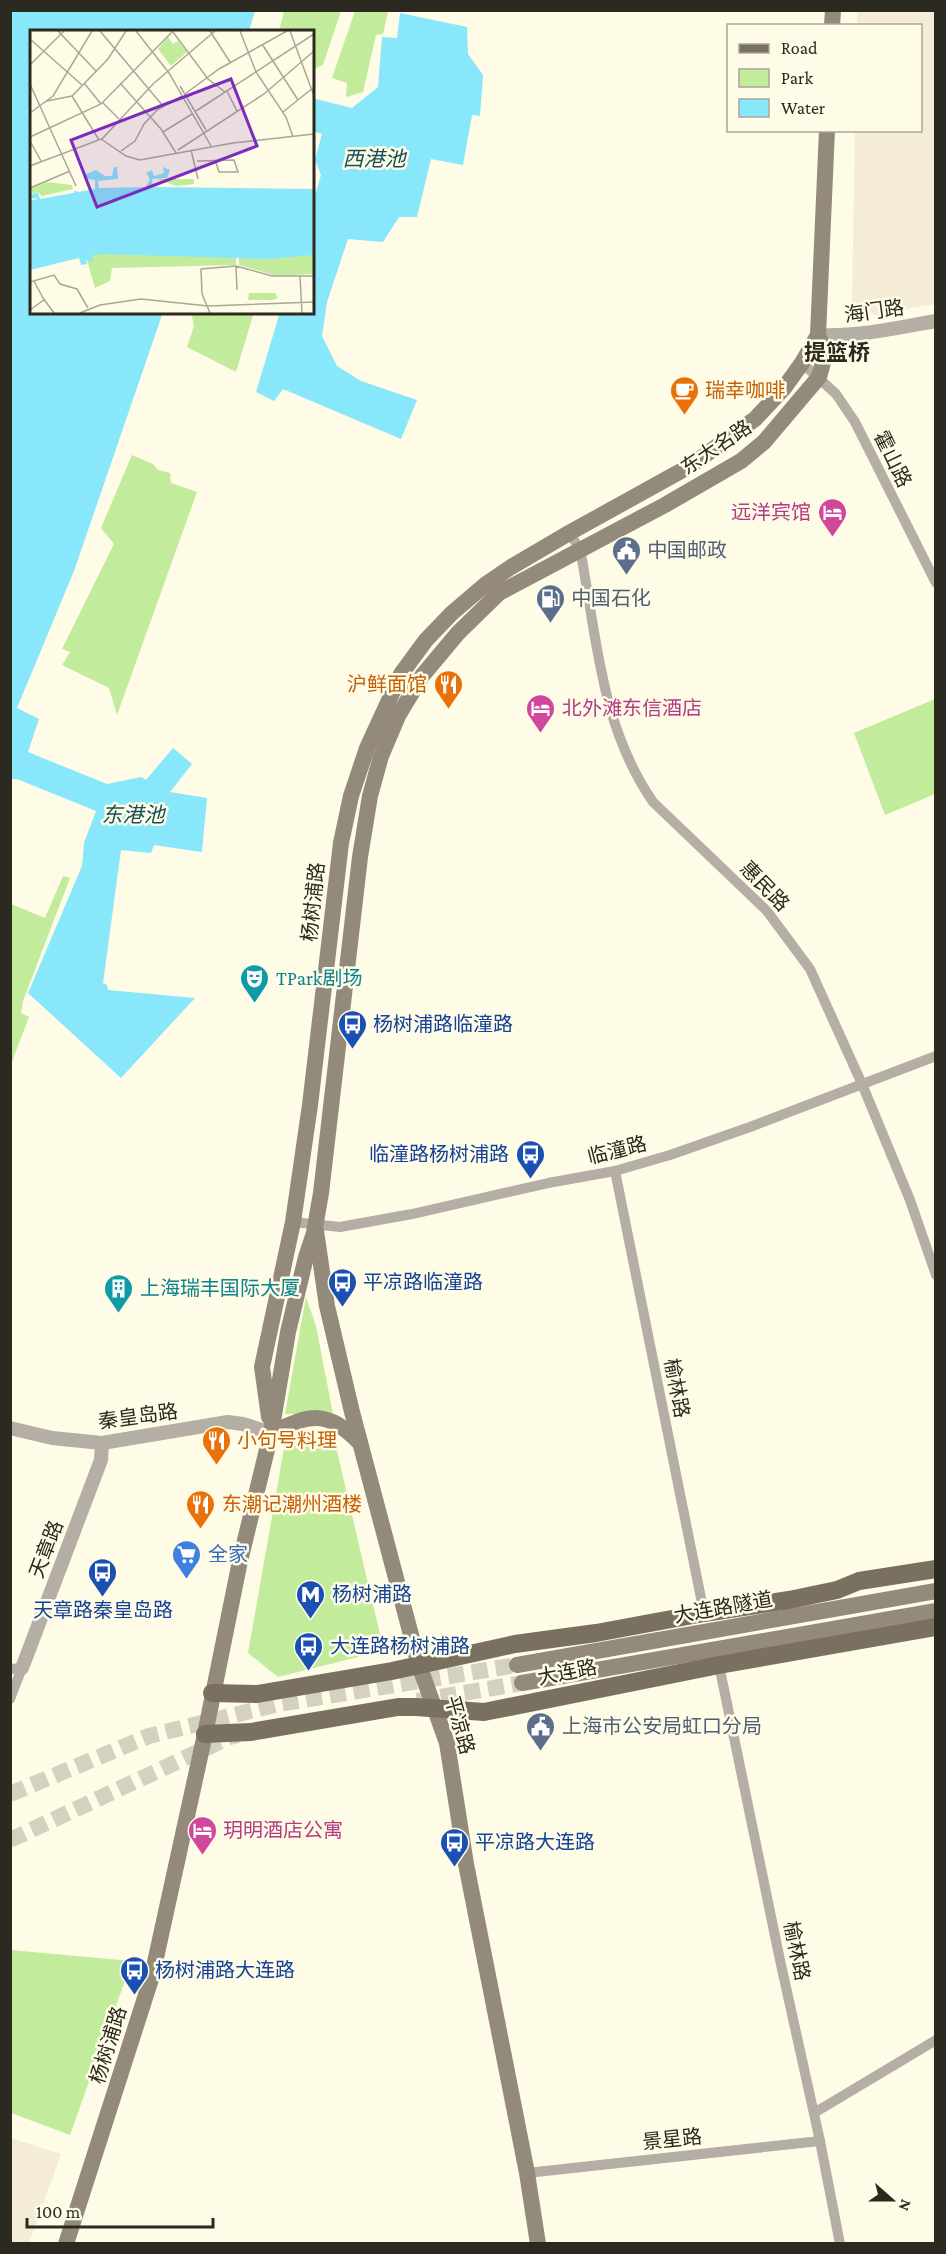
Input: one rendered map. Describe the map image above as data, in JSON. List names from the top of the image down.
{
  "streets": {
    "main road": [
      "东大名路",
      "杨树浦路",
      "大连路隧道",
      "大连路",
      "平凉路"
    ],
    "street": [
      "海门路",
      "霍山路",
      "惠民路",
      "临潼路",
      "榆林路",
      "秦皇岛路",
      "天章路",
      "景星路"
    ]
  },
  "crossings": [
    ["海门路", "东大名路"],
    ["东大名路", "霍山路"],
    ["东大名路", "惠民路"],
    ["东大名路", "杨树浦路"],
    ["惠民路", "杨树浦路"],
    ["惠民路", "临潼路"],
    ["杨树浦路", "临潼路"],
    ["杨树浦路", "秦皇岛路"],
    ["杨树浦路", "大连路"],
    ["杨树浦路", "平凉路"],
    ["临潼路", "榆林路"],
    ["临潼路", "平凉路"],
    ["榆林路", "大连路"],
    ["榆林路", "景星路"],
    ["秦皇岛路", "天章路"],
    ["大连路", "平凉路"],
    ["平凉路", "景星路"]
  ],
  "districts": ["提篮桥"],
  "water": ["西港池", "东港池"],
  "places": {
    "cafe": ["瑞幸咖啡"],
    "hotel": ["远洋宾馆", "北外滩东信酒店", "玥明酒店公寓"],
    "public building": ["中国邮政", "上海市公安局虹口分局"],
    "fuel station": ["中国石化"],
    "restaurant": ["沪鲜面馆", "小句号料理", "东潮记潮州酒楼"],
    "theatre": ["TPark剧场"],
    "bus stop": [
      "杨树浦路临潼路",
      "临潼路杨树浦路",
      "平凉路临潼路",
      "天章路秦皇岛路",
      "大连路杨树浦路",
      "平凉路大连路",
      "杨树浦路大连路"
    ],
    "building": ["上海瑞丰国际大厦"],
    "supermarket": ["全家"],
    "metro station": ["杨树浦路"]
  },
  "legend": ["Road", "Park", "Water"],
  "scale_bar": "100 m",
  "north": "right"
}
